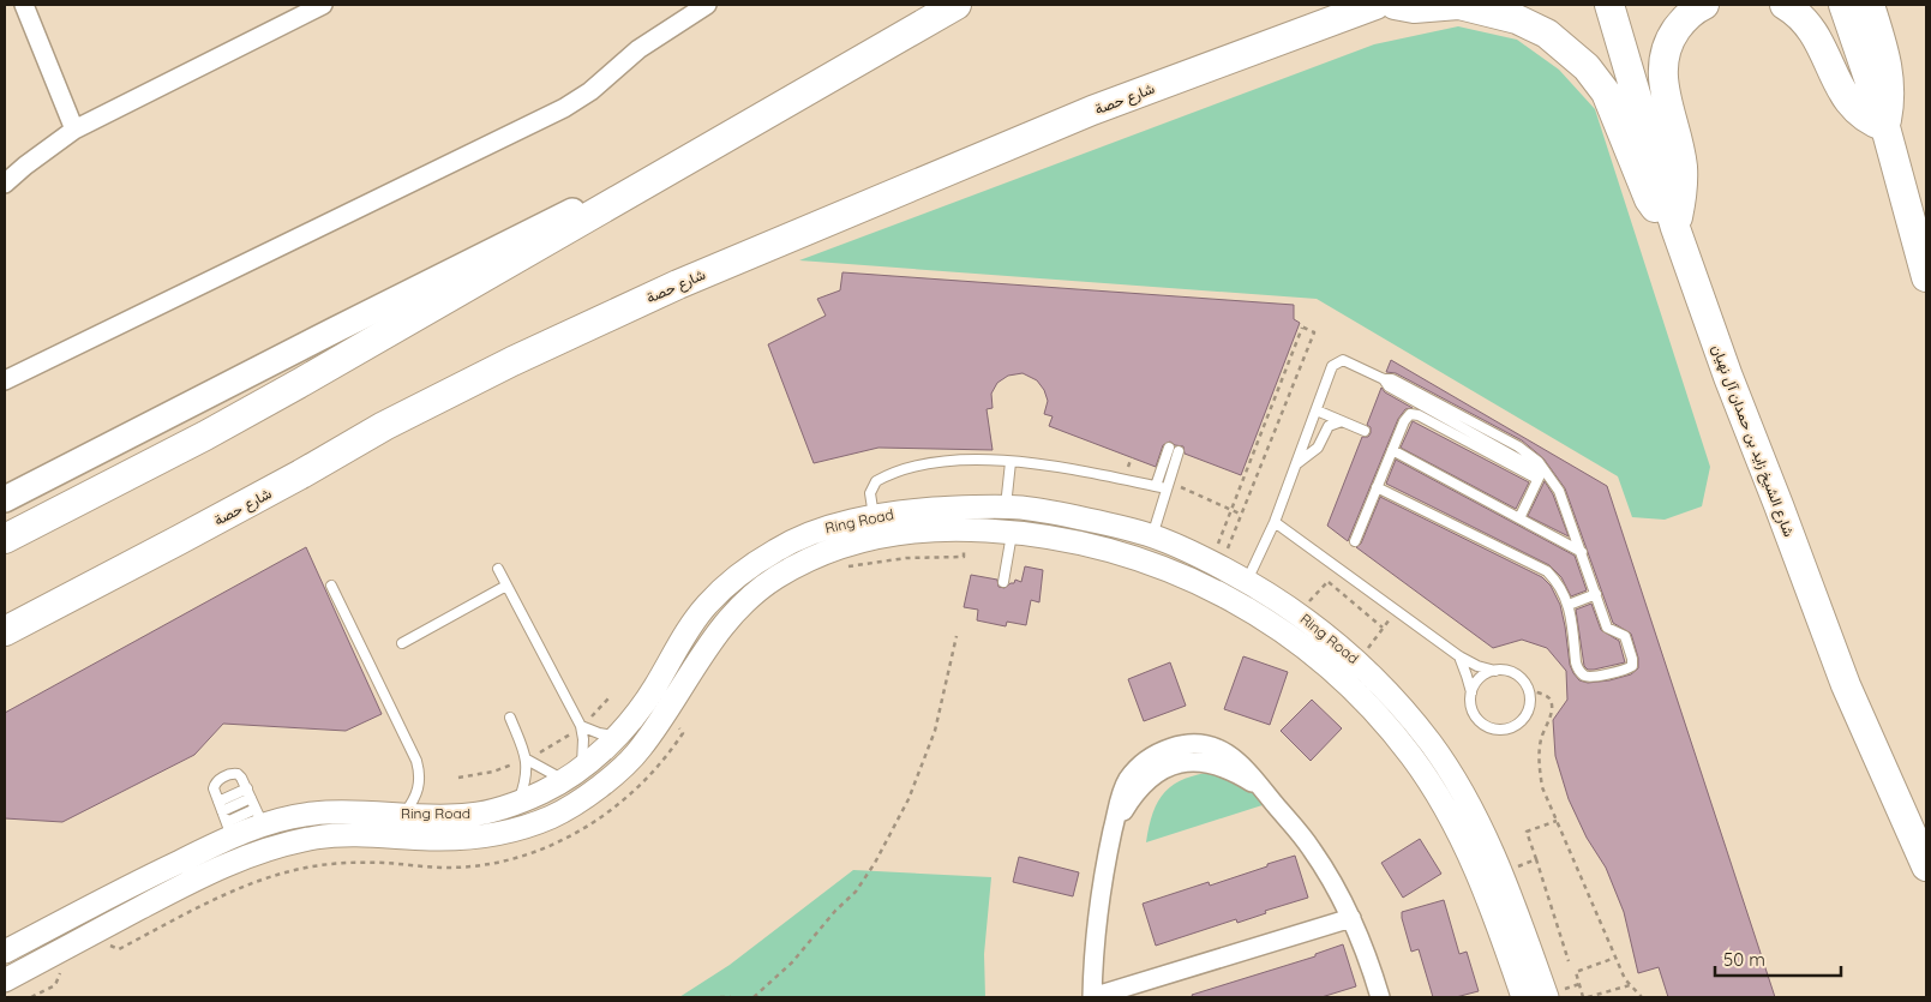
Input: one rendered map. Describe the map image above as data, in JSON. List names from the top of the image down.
{
  "streets": {
    "main road": ["شارع حصة", "شارع الشيخ زايد بن حمدان آل نهيان"],
    "street": ["Ring Road"]
  },
  "scale_bar": "50 m"
}
